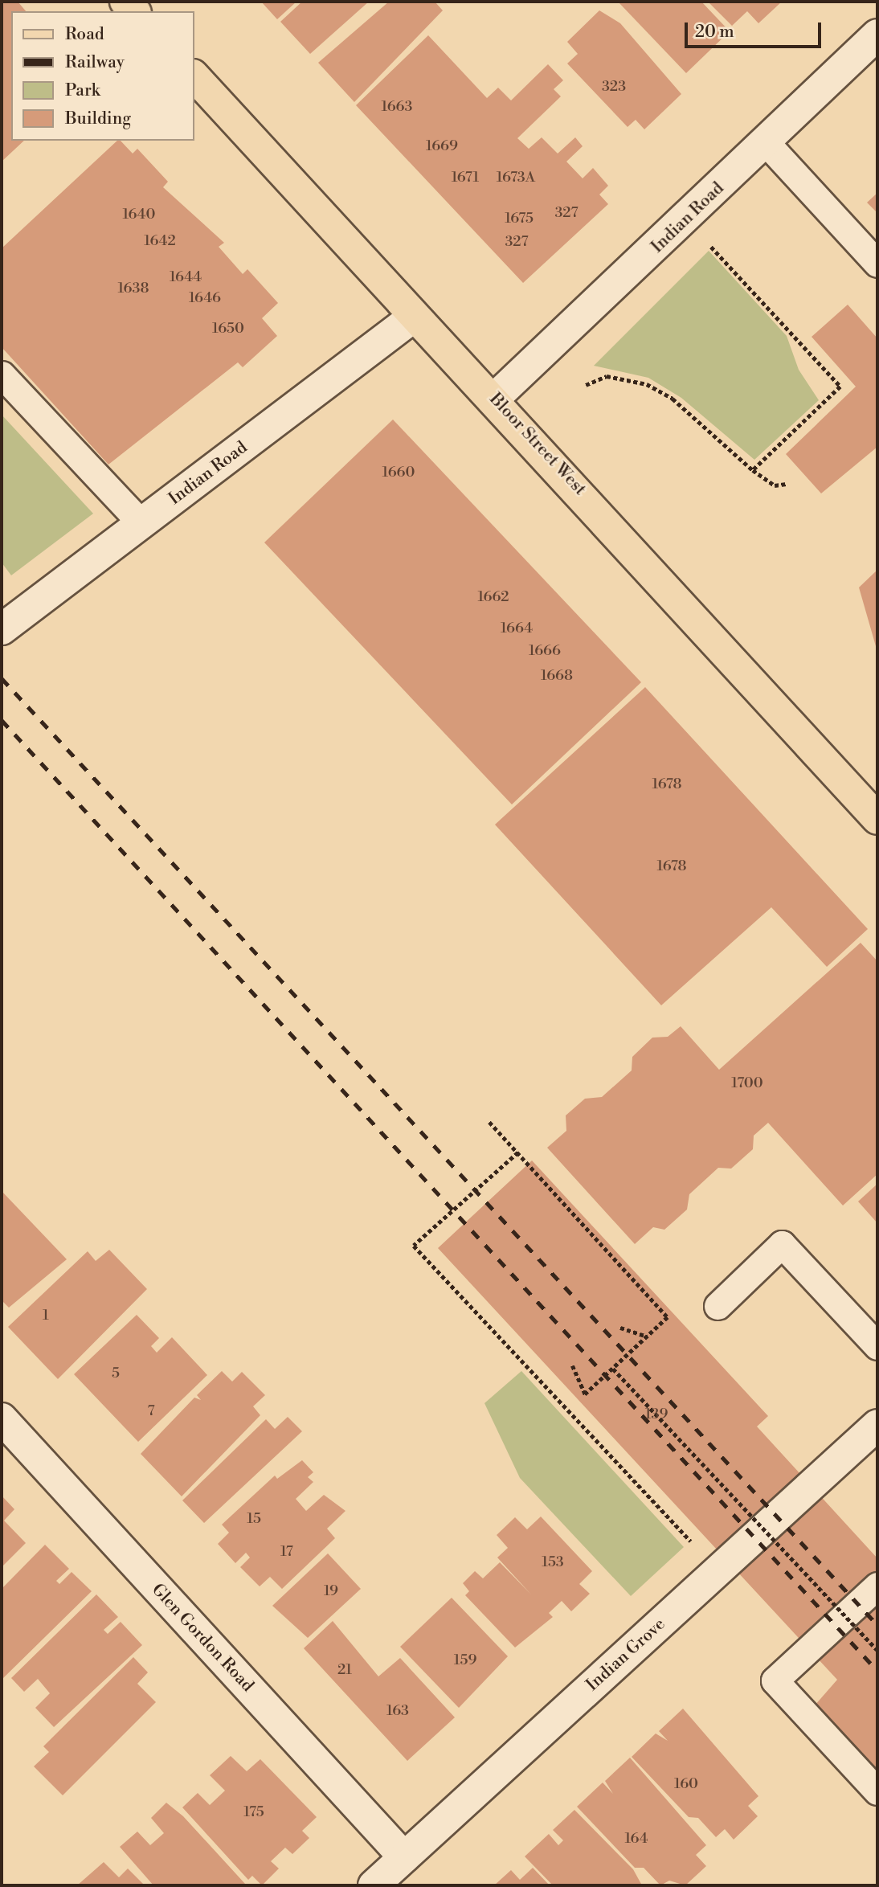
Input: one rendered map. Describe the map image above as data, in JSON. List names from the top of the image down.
{
  "streets": {
    "main road": ["Bloor Street West"],
    "street": ["Indian Road", "Glen Gordon Road", "Indian Grove"]
  },
  "crossings": [
    ["Indian Road", "Bloor Street West"],
    ["Glen Gordon Road", "Indian Grove"]
  ],
  "house_numbers": [
    "323",
    "1663",
    "1669",
    "1671",
    "1673A",
    "327",
    "1640",
    "1675",
    "1642",
    "327",
    "1644",
    "1638",
    "1646",
    "1650",
    "1660",
    "1662",
    "1664",
    "1666",
    "1668",
    "1678",
    "1678",
    "1700",
    "1",
    "5",
    "7",
    "139",
    "15",
    "17",
    "153",
    "19",
    "159",
    "21",
    "163",
    "160",
    "175",
    "164"
  ],
  "legend": [
    "Road",
    "Railway",
    "Park",
    "Building"
  ],
  "scale_bar": "20 m"
}
